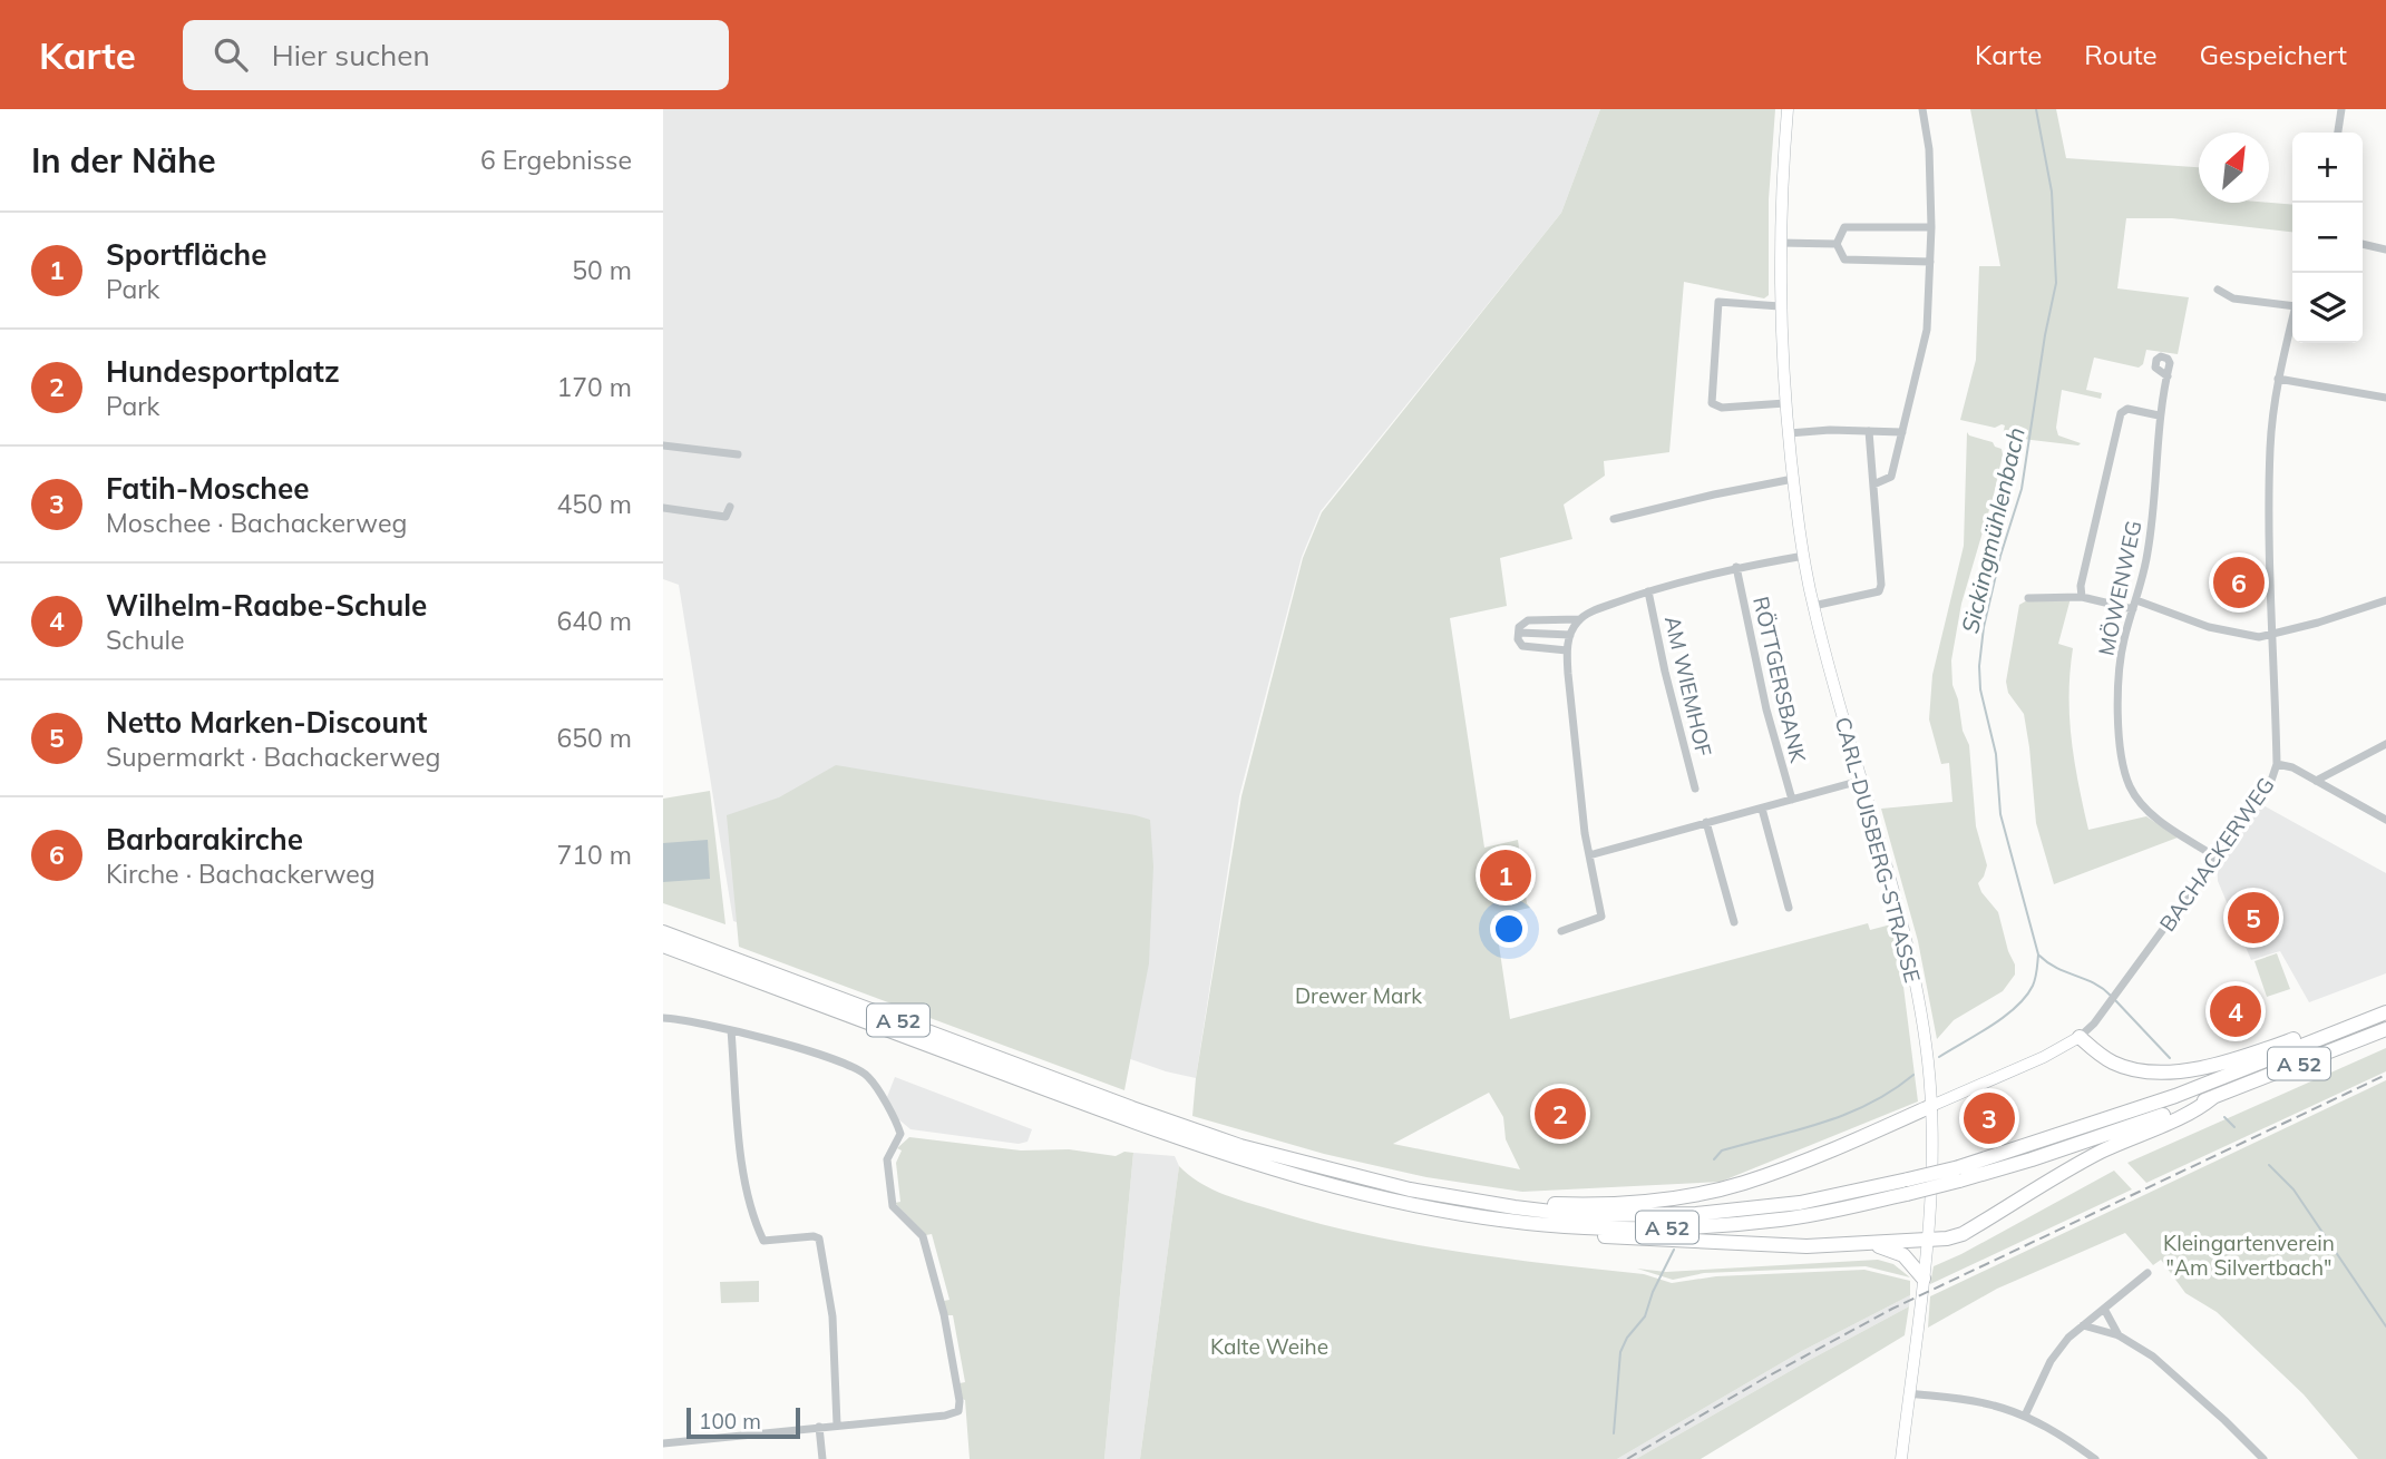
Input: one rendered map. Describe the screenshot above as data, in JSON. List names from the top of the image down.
{
  "streets": {
    "highway": ["A 52"],
    "main road": ["CARL-DUISBERG-STRASSE", "BACHACKERWEG"],
    "street": ["MÖWENWEG", "RÖTTGERSBANK", "AM WIEMHOF"]
  },
  "crossings": [
    ["MÖWENWEG", "BACHACKERWEG"],
    ["CARL-DUISBERG-STRASSE", "BACHACKERWEG"]
  ],
  "water": ["Sickingmühlenbach"],
  "parks": ["Drewer Mark", "Kleingartenverein \"Am Silvertbach\"", "Kalte Weihe"],
  "scale_bar": "100 m",
  "north": "top right",
  "page": {
    "header": "Karte",
    "search": "Hier suchen",
    "nav": ["Karte", "Route", "Gespeichert"],
    "heading": ["In der Nähe", "6 Ergebnisse"],
    "map_buttons": ["+", "−"],
    "list": [
      {
        "mark": "1",
        "name": "Sportfläche",
        "note": "Park",
        "value": "50 m"
      },
      {
        "mark": "2",
        "name": "Hundesportplatz",
        "note": "Park",
        "value": "170 m"
      },
      {
        "mark": "3",
        "name": "Fatih-Moschee",
        "note": "Moschee · Bachackerweg",
        "value": "450 m"
      },
      {
        "mark": "4",
        "name": "Wilhelm-Raabe-Schule",
        "note": "Schule",
        "value": "640 m"
      },
      {
        "mark": "5",
        "name": "Netto Marken-Discount",
        "note": "Supermarkt · Bachackerweg",
        "value": "650 m"
      },
      {
        "mark": "6",
        "name": "Barbarakirche",
        "note": "Kirche · Bachackerweg",
        "value": "710 m"
      }
    ],
    "pins": [
      "6",
      "1",
      "5",
      "4",
      "2",
      "3"
    ],
    "scale": "100 m"
  }
}
